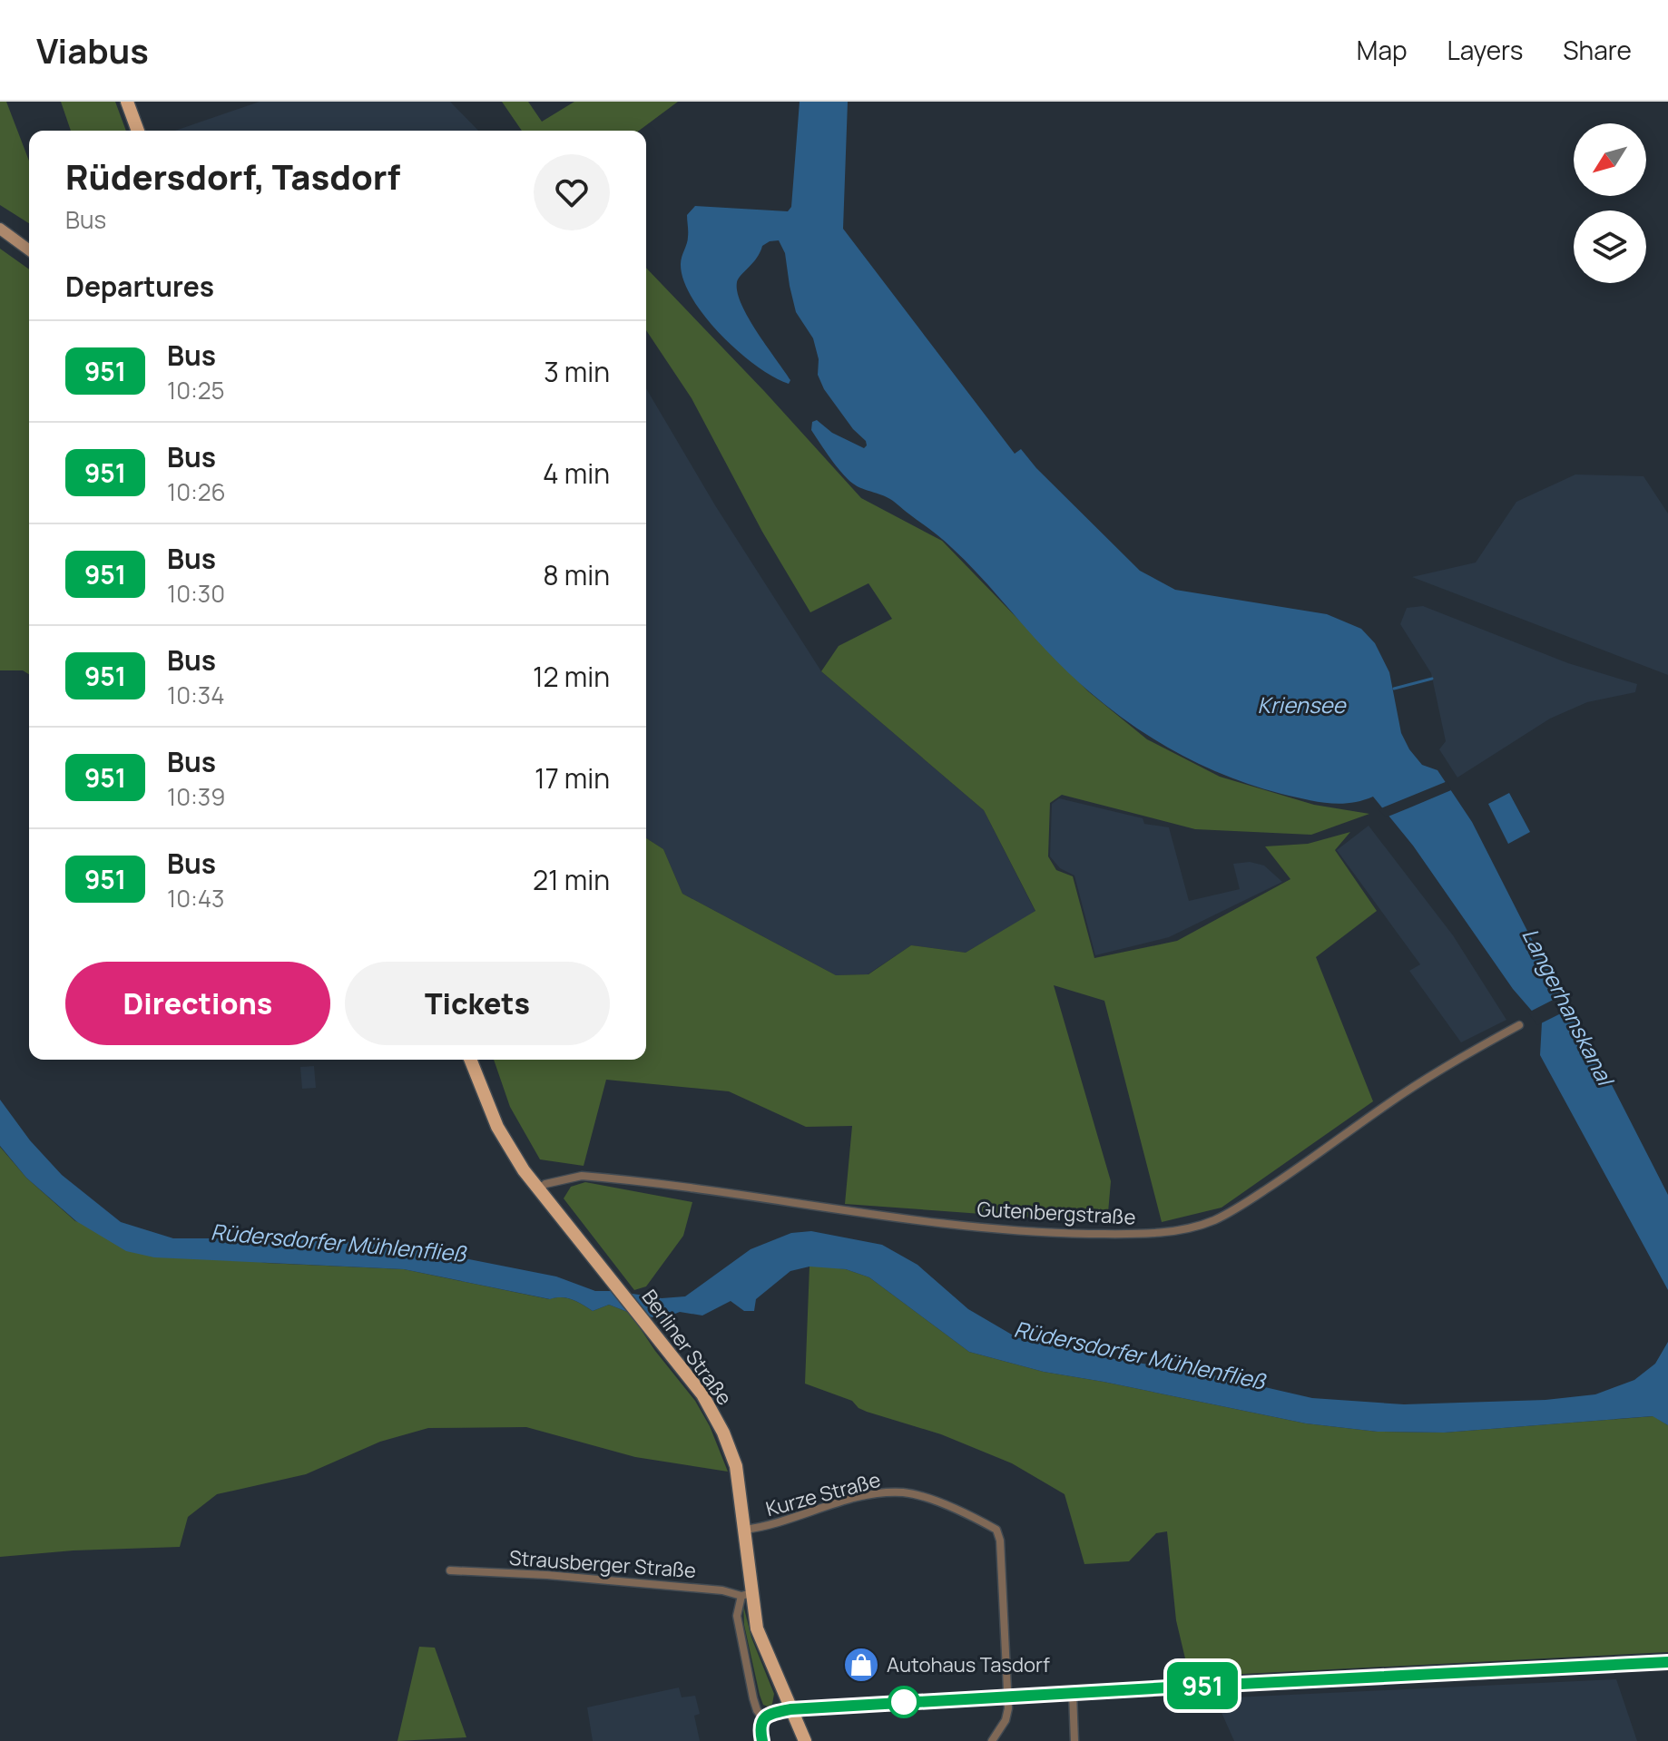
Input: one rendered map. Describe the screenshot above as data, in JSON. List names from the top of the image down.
{
  "streets": {
    "main road": ["Berliner Straße"],
    "street": ["Gutenbergstraße", "Kurze Straße", "Strausberger Straße"]
  },
  "crossings": [
    ["Gutenbergstraße", "Berliner Straße"],
    ["Berliner Straße", "Kurze Straße"],
    ["Berliner Straße", "Strausberger Straße"]
  ],
  "water": ["Kriensee", "Langerhanskanal", "Rüdersdorfer Mühlenfließ"],
  "places": {
    "shop": ["Autohaus Tasdorf"]
  },
  "lines": ["bus line 951"],
  "north": "bottom left",
  "page": {
    "header": "Viabus",
    "nav": ["Map", "Layers", "Share"],
    "on_map": "951",
    "heading": [
      ["Rüdersdorf, Tasdorf", "Bus"],
      "Departures"
    ],
    "list": [
      {
        "mark": "951",
        "name": "Bus",
        "note": "10:25",
        "value": "3 min"
      },
      {
        "mark": "951",
        "name": "Bus",
        "note": "10:26",
        "value": "4 min"
      },
      {
        "mark": "951",
        "name": "Bus",
        "note": "10:30",
        "value": "8 min"
      },
      {
        "mark": "951",
        "name": "Bus",
        "note": "10:34",
        "value": "12 min"
      },
      {
        "mark": "951",
        "name": "Bus",
        "note": "10:39",
        "value": "17 min"
      },
      {
        "mark": "951",
        "name": "Bus",
        "note": "10:43",
        "value": "21 min"
      }
    ],
    "buttons": ["Directions", "Tickets"]
  }
}
